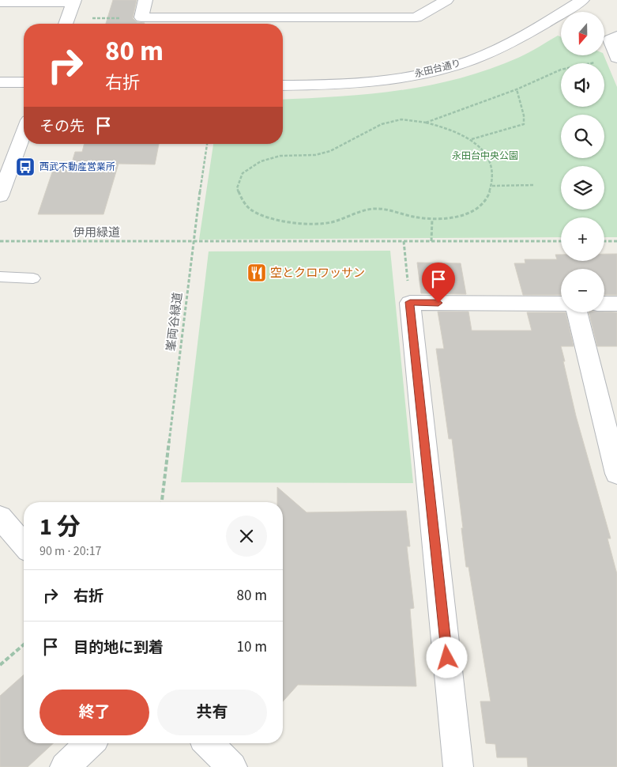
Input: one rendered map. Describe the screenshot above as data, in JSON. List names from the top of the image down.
{
  "streets": {
    "street": ["永田台通り"],
    "path": ["伊用緑道", "峯両谷緑道"]
  },
  "crossings": [
    ["伊用緑道", "峯両谷緑道"]
  ],
  "parks": ["永田台中央公園"],
  "places": {
    "bus stop": ["西武不動産営業所"],
    "restaurant": ["空とクロワッサン"]
  },
  "north": "bottom",
  "page": {
    "map_buttons": ["+", "−"],
    "turn": ["80 m", "右折"],
    "then": "その先",
    "heading": ["1 分", "90 m · 20:17"],
    "list": [
      {
        "name": "右折",
        "value": "80 m"
      },
      {
        "name": "目的地に到着",
        "value": "10 m"
      }
    ],
    "buttons": ["終了", "共有"]
  }
}
